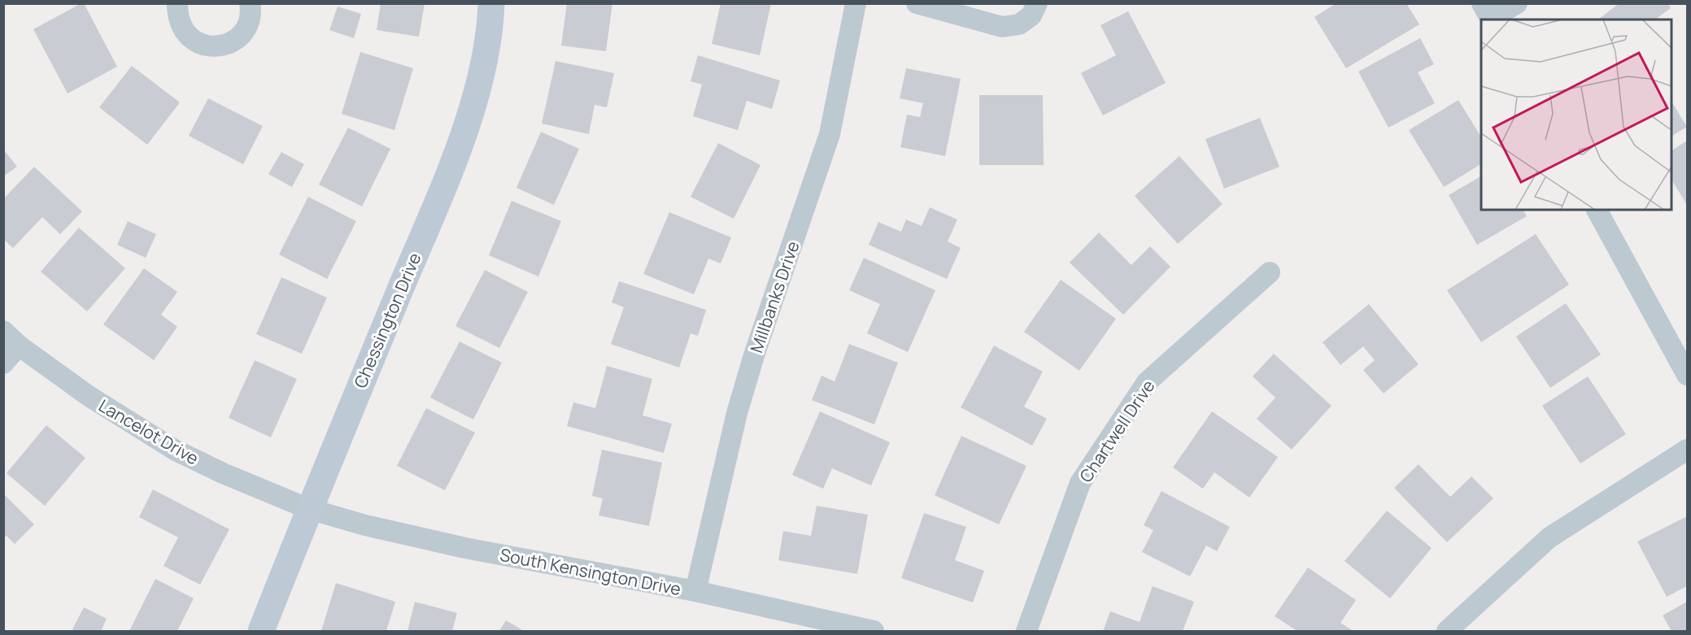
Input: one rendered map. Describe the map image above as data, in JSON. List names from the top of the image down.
{
  "streets": {
    "street": [
      "Millbanks Drive",
      "Chessington Drive",
      "Chartwell Drive",
      "Lancelot Drive",
      "South Kensington Drive"
    ]
  },
  "crossings": [
    ["Millbanks Drive", "South Kensington Drive"],
    ["Chessington Drive", "Lancelot Drive"],
    ["Chessington Drive", "South Kensington Drive"],
    ["Lancelot Drive", "South Kensington Drive"]
  ]
}
